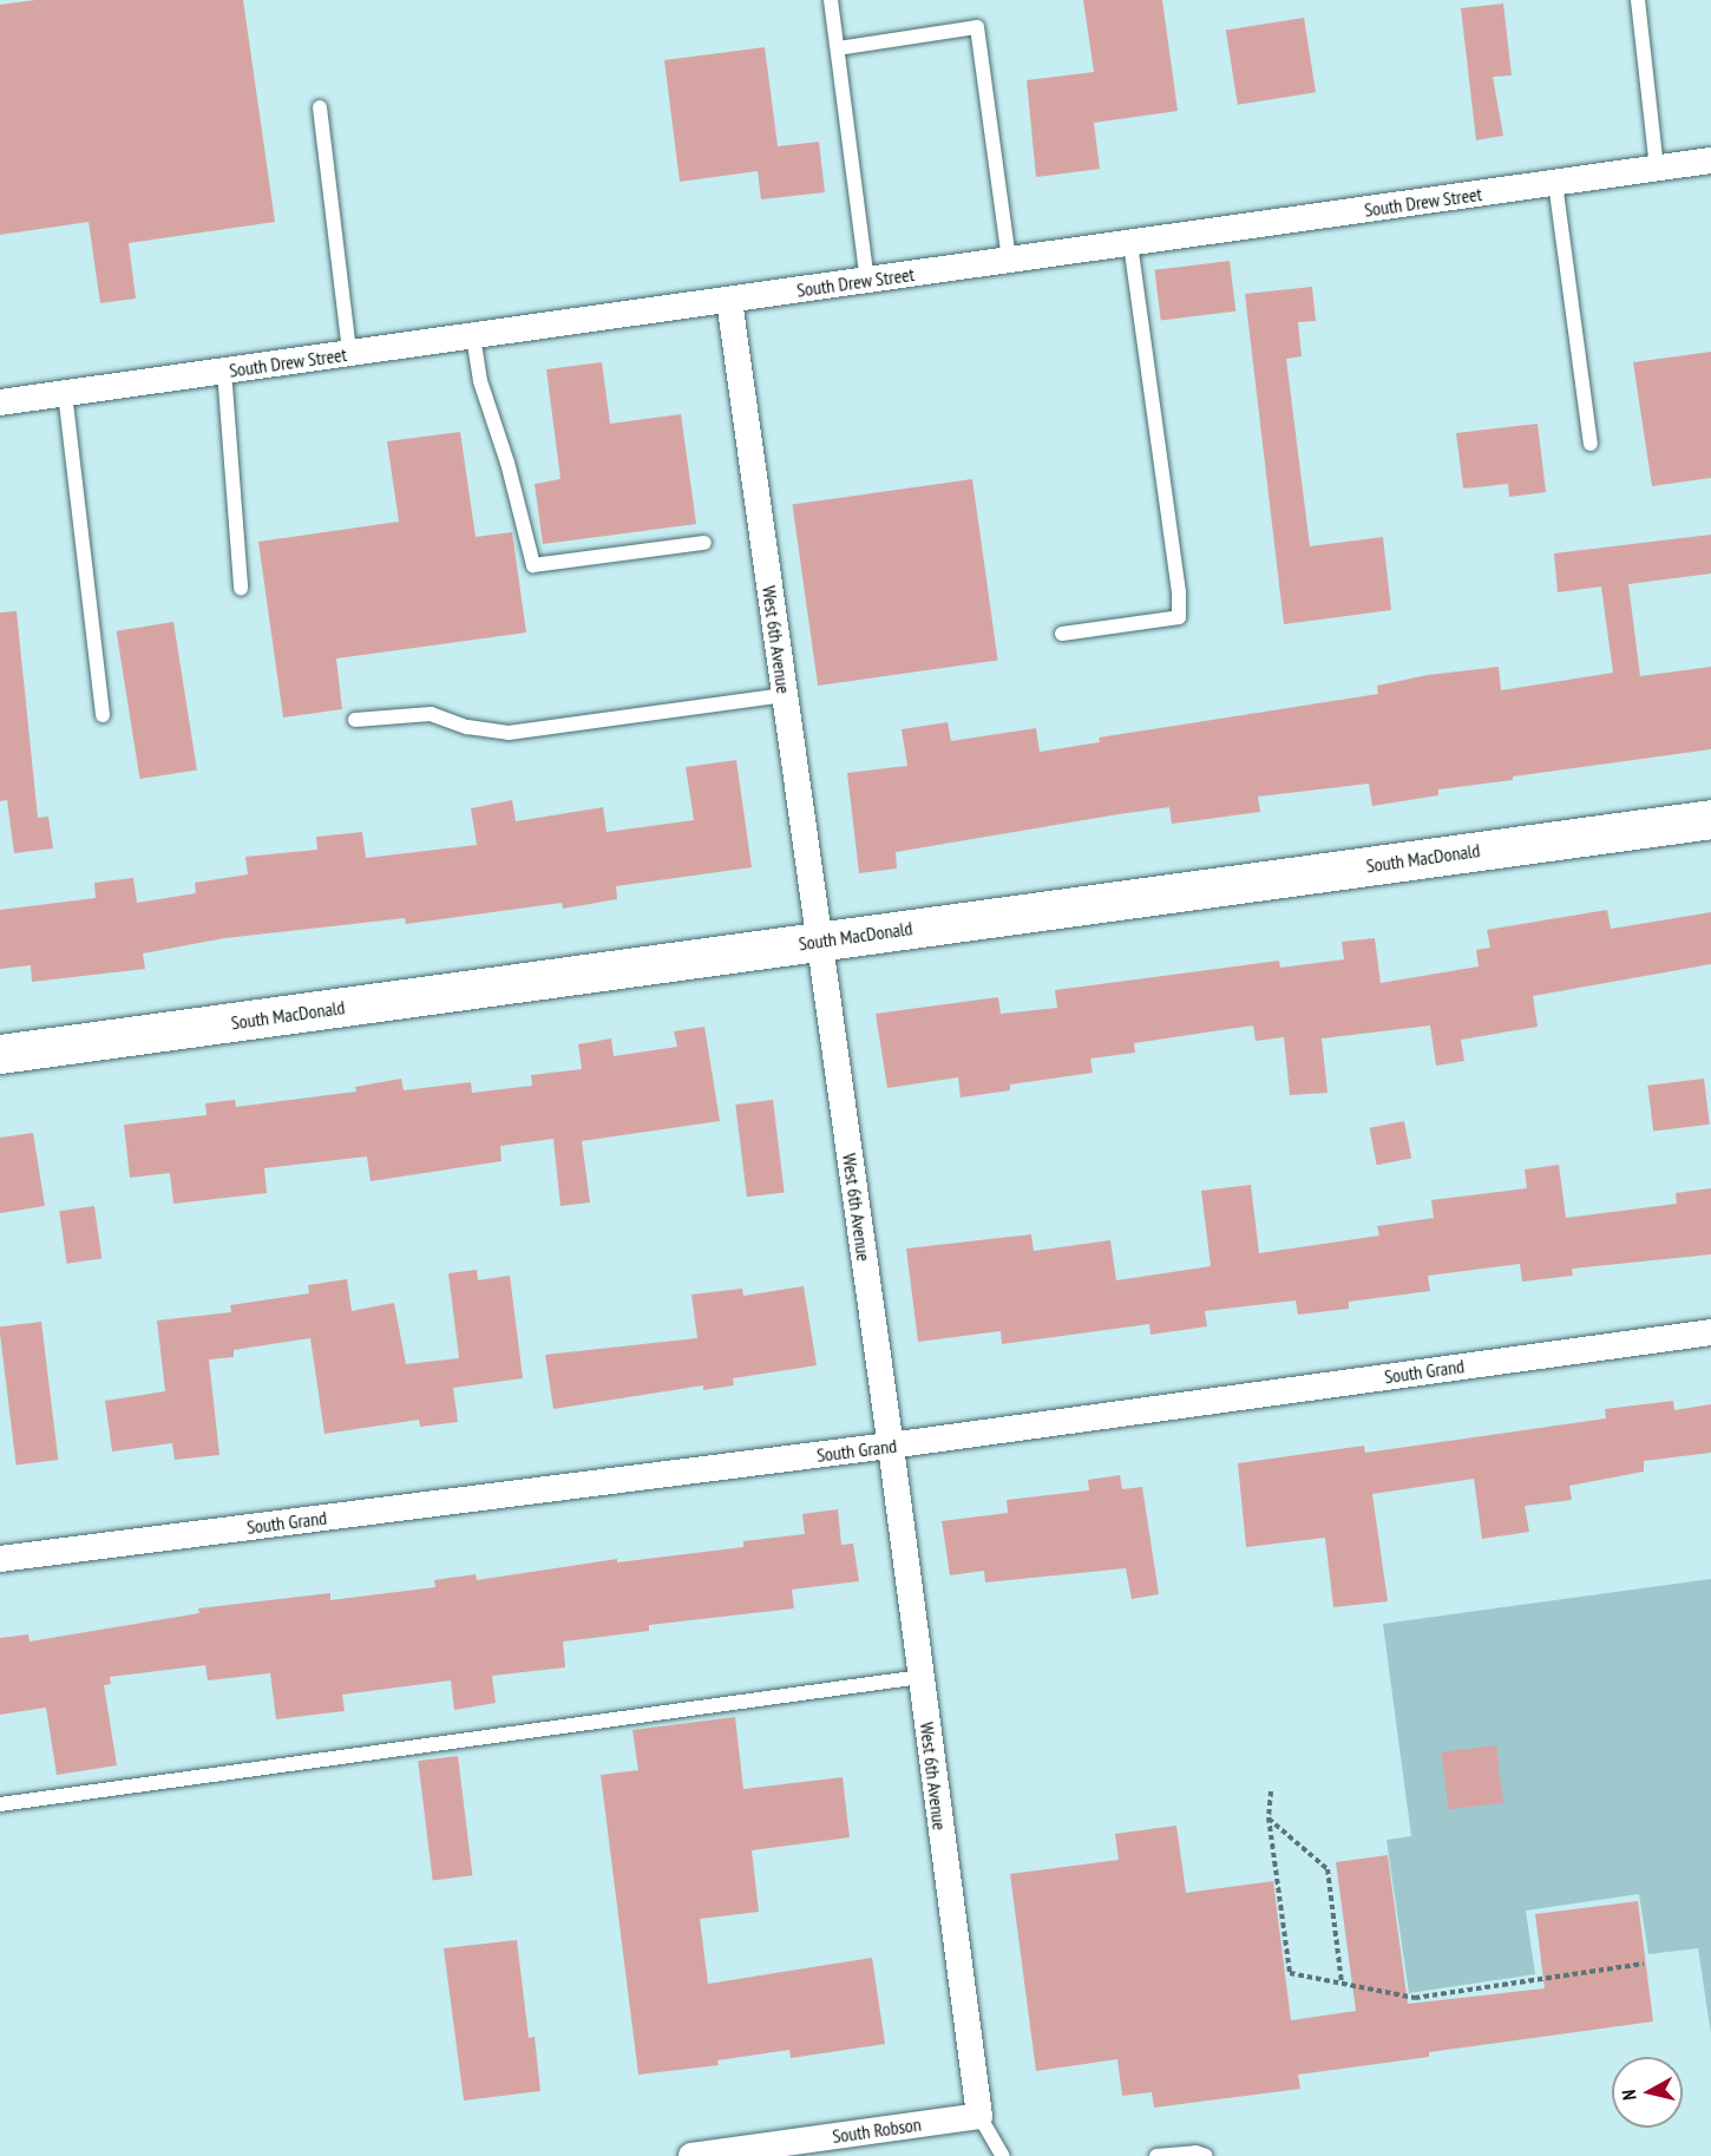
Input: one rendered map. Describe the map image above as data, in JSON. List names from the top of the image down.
{
  "streets": {
    "street": [
      "South Drew Street",
      "West 6th Avenue",
      "South MacDonald",
      "South Grand",
      "South Robson"
    ]
  },
  "crossings": [
    ["South Drew Street", "West 6th Avenue"],
    ["West 6th Avenue", "South MacDonald"],
    ["West 6th Avenue", "South Grand"],
    ["West 6th Avenue", "South Robson"]
  ],
  "north": "left"
}
